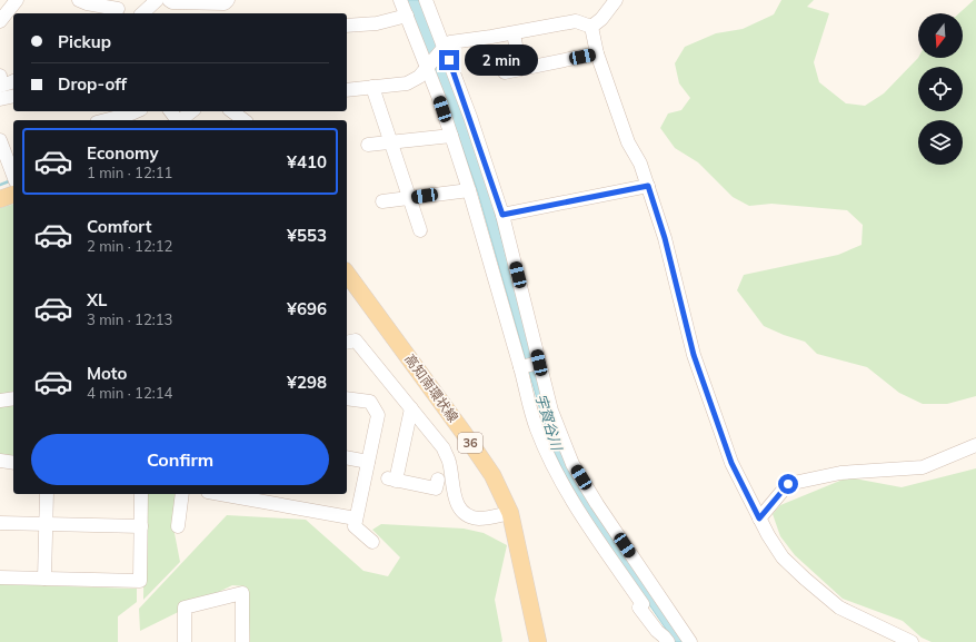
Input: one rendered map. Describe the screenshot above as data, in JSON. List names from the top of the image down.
{
  "streets": {
    "main road": ["高知南環状線", "36"]
  },
  "water": ["宇賀谷川"],
  "north": "bottom",
  "page": {
    "banner": ["Pickup", "Drop-off"],
    "bubble": "2 min",
    "list": [
      {
        "name": "Economy",
        "note": "1 min · 12:11",
        "value": "¥410"
      },
      {
        "name": "Comfort",
        "note": "2 min · 12:12",
        "value": "¥553"
      },
      {
        "name": "XL",
        "note": "3 min · 12:13",
        "value": "¥696"
      },
      {
        "name": "Moto",
        "note": "4 min · 12:14",
        "value": "¥298"
      }
    ],
    "buttons": "Confirm"
  }
}
